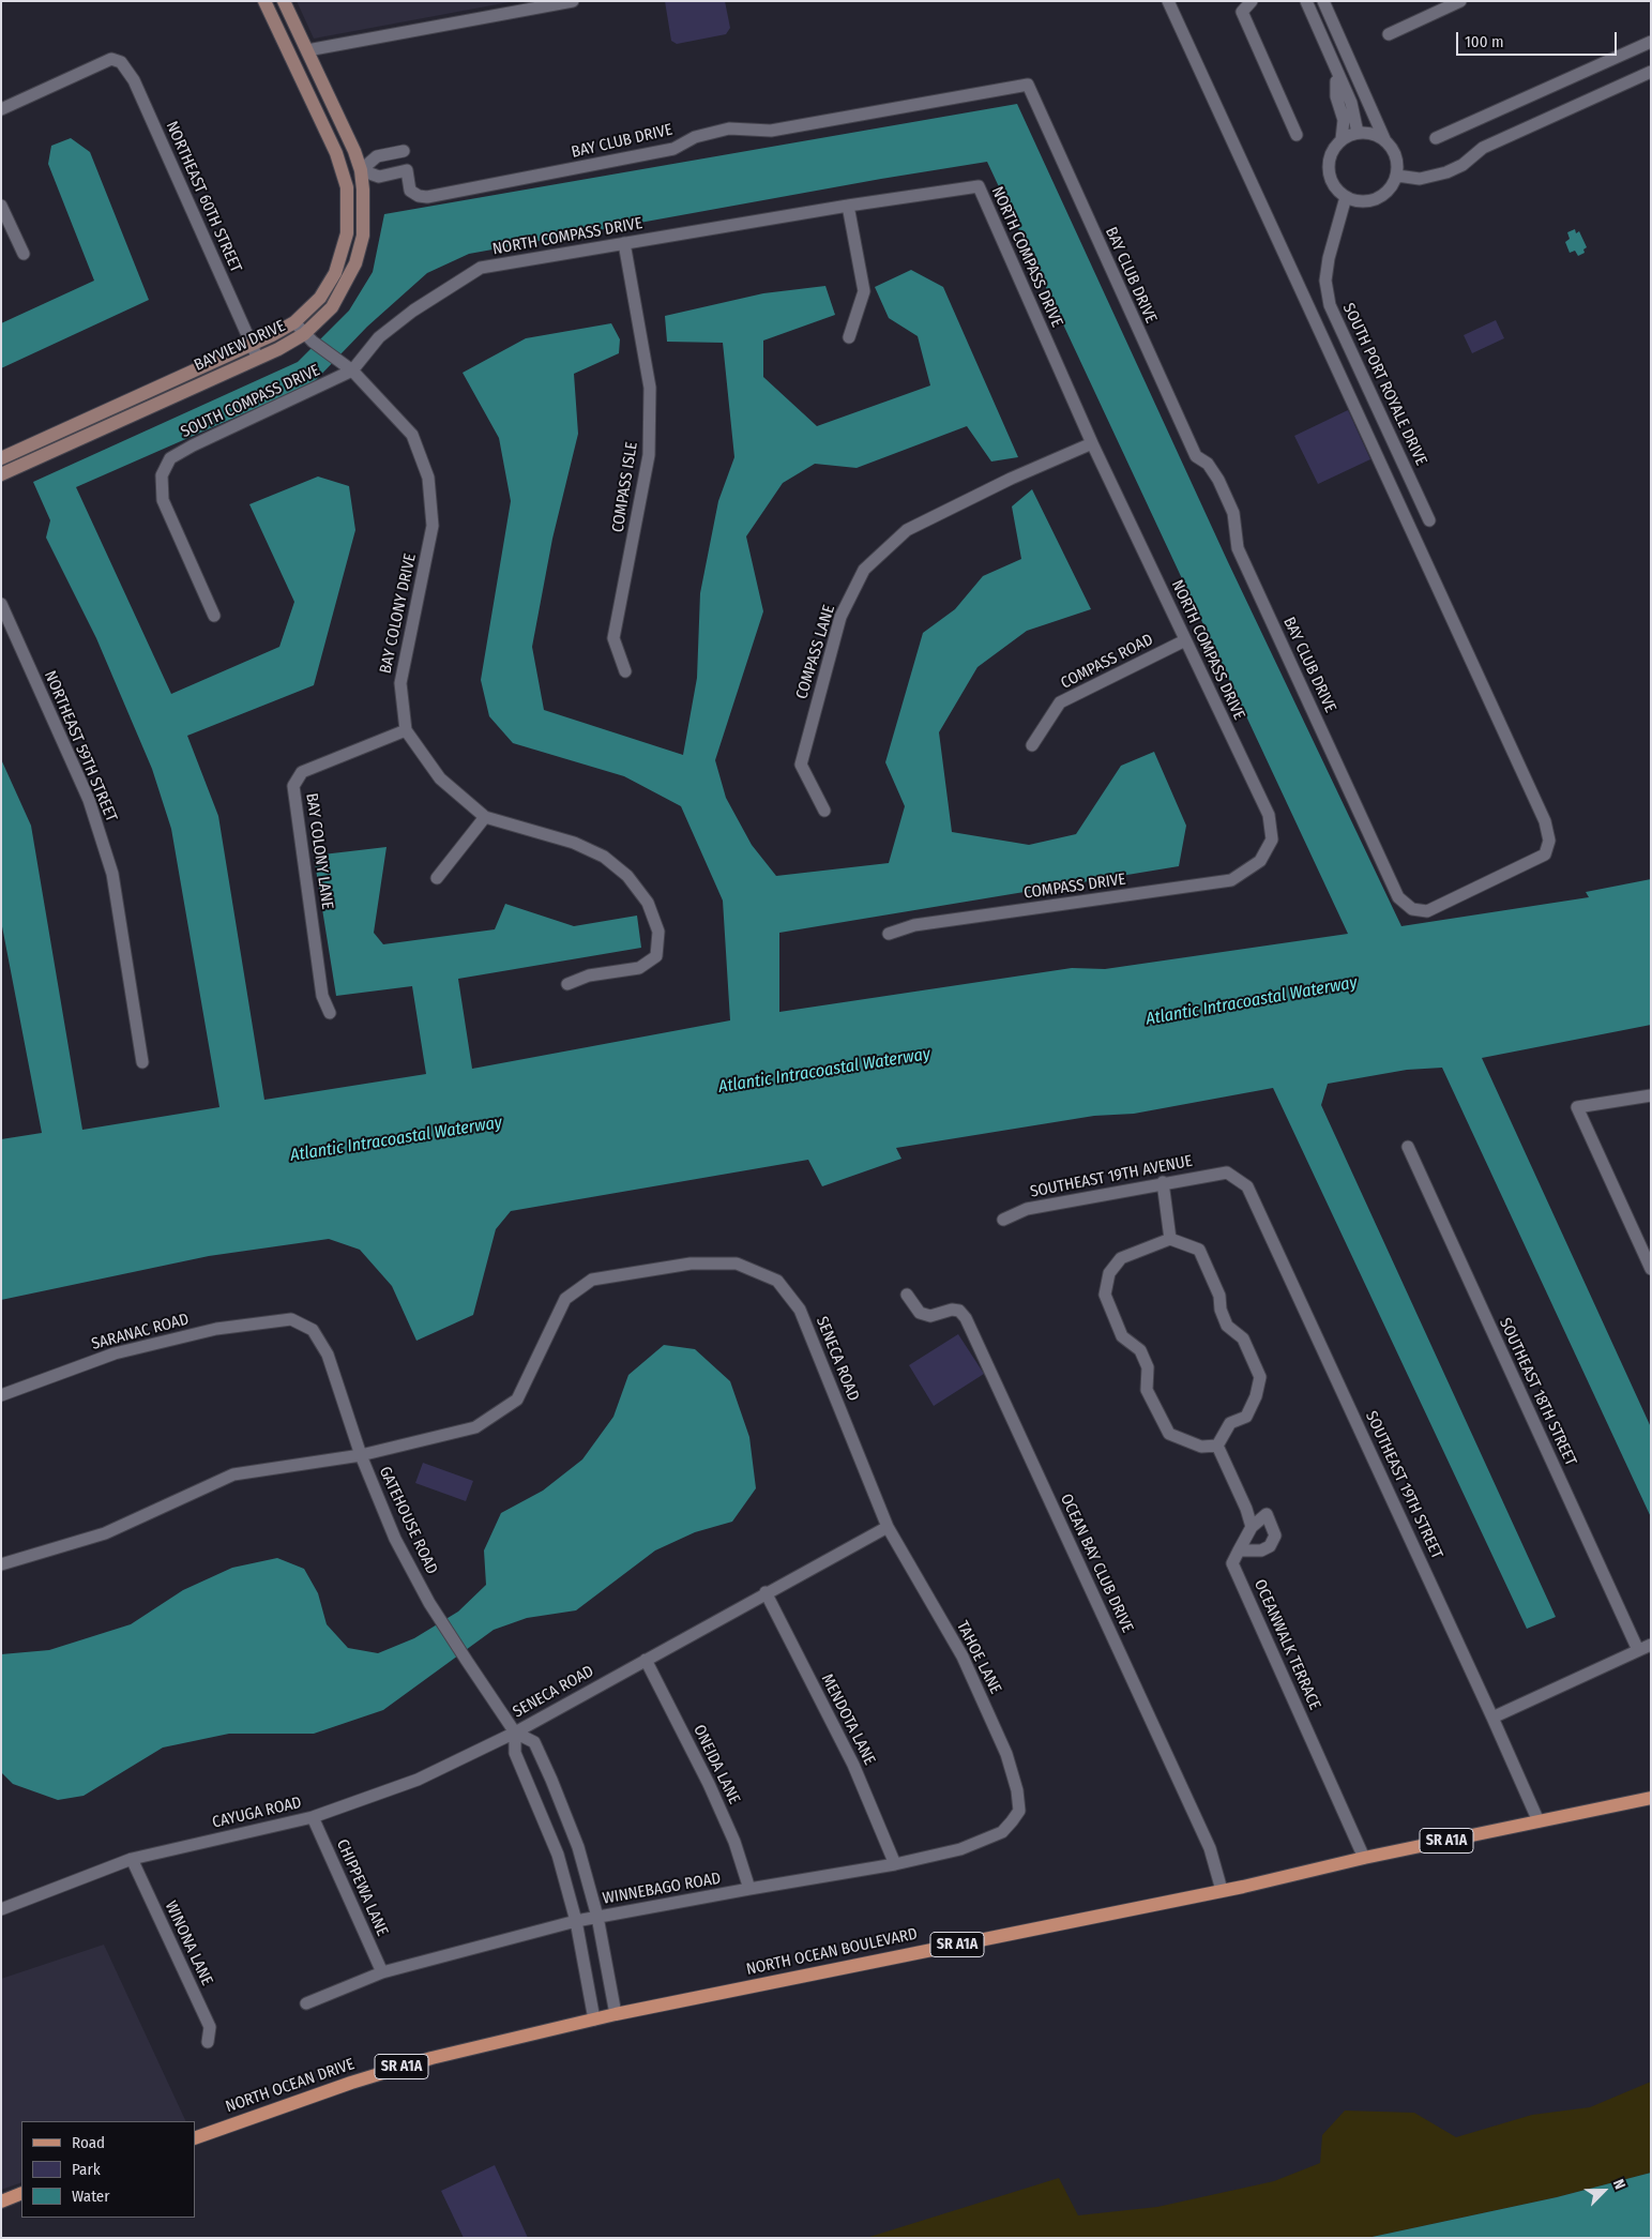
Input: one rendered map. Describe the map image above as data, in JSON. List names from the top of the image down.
{
  "streets": {
    "main road": ["SR A1A", "NORTH OCEAN BOULEVARD", "NORTH OCEAN DRIVE"],
    "street": [
      "BAY CLUB DRIVE",
      "NORTHEAST 60TH STREET",
      "NORTH COMPASS DRIVE",
      "BAYVIEW DRIVE",
      "SOUTH PORT ROYALE DRIVE",
      "SOUTH COMPASS DRIVE",
      "COMPASS ISLE",
      "BAY COLONY DRIVE",
      "COMPASS LANE",
      "COMPASS ROAD",
      "NORTHEAST 59TH STREET",
      "BAY COLONY LANE",
      "COMPASS DRIVE",
      "SOUTHEAST 19TH AVENUE",
      "SARANAC ROAD",
      "SENECA ROAD",
      "SOUTHEAST 18TH STREET",
      "SOUTHEAST 19TH STREET",
      "GATEHOUSE ROAD",
      "OCEAN BAY CLUB DRIVE",
      "OCEANWALK TERRACE",
      "TAHOE LANE",
      "MENDOTA LANE",
      "ONEIDA LANE",
      "CAYUGA ROAD",
      "CHIPPEWA LANE",
      "WINNEBAGO ROAD",
      "WINONA LANE"
    ]
  },
  "crossings": [
    ["BAY CLUB DRIVE", "BAYVIEW DRIVE"],
    ["NORTHEAST 60TH STREET", "BAYVIEW DRIVE"],
    ["NORTH COMPASS DRIVE", "SOUTH COMPASS DRIVE"],
    ["NORTH COMPASS DRIVE", "COMPASS ISLE"],
    ["NORTH COMPASS DRIVE", "BAY COLONY DRIVE"],
    ["NORTH COMPASS DRIVE", "COMPASS LANE"],
    ["NORTH COMPASS DRIVE", "COMPASS ROAD"],
    ["NORTH COMPASS DRIVE", "COMPASS DRIVE"],
    ["BAYVIEW DRIVE", "BAY COLONY DRIVE"],
    ["SOUTH COMPASS DRIVE", "BAY COLONY DRIVE"],
    ["BAY COLONY DRIVE", "BAY COLONY LANE"],
    ["SOUTHEAST 19TH AVENUE", "SOUTHEAST 19TH STREET"],
    ["SARANAC ROAD", "GATEHOUSE ROAD"],
    ["SENECA ROAD", "GATEHOUSE ROAD"],
    ["SENECA ROAD", "TAHOE LANE"],
    ["SENECA ROAD", "MENDOTA LANE"],
    ["SENECA ROAD", "ONEIDA LANE"],
    ["SENECA ROAD", "CAYUGA ROAD"],
    ["SOUTHEAST 19TH STREET", "SR A1A"],
    ["GATEHOUSE ROAD", "CAYUGA ROAD"],
    ["GATEHOUSE ROAD", "WINNEBAGO ROAD"],
    ["GATEHOUSE ROAD", "NORTH OCEAN BOULEVARD"],
    ["GATEHOUSE ROAD", "NORTH OCEAN DRIVE"],
    ["OCEAN BAY CLUB DRIVE", "NORTH OCEAN BOULEVARD"],
    ["OCEANWALK TERRACE", "SR A1A"],
    ["OCEANWALK TERRACE", "NORTH OCEAN BOULEVARD"],
    ["TAHOE LANE", "WINNEBAGO ROAD"],
    ["MENDOTA LANE", "WINNEBAGO ROAD"],
    ["ONEIDA LANE", "WINNEBAGO ROAD"],
    ["CAYUGA ROAD", "CHIPPEWA LANE"],
    ["CAYUGA ROAD", "WINONA LANE"],
    ["SR A1A", "NORTH OCEAN BOULEVARD"],
    ["CHIPPEWA LANE", "WINNEBAGO ROAD"],
    ["NORTH OCEAN BOULEVARD", "NORTH OCEAN DRIVE"]
  ],
  "water": ["Atlantic Intracoastal Waterway"],
  "legend": ["Road", "Park", "Water"],
  "scale_bar": "100 m",
  "north": "top right"
}
